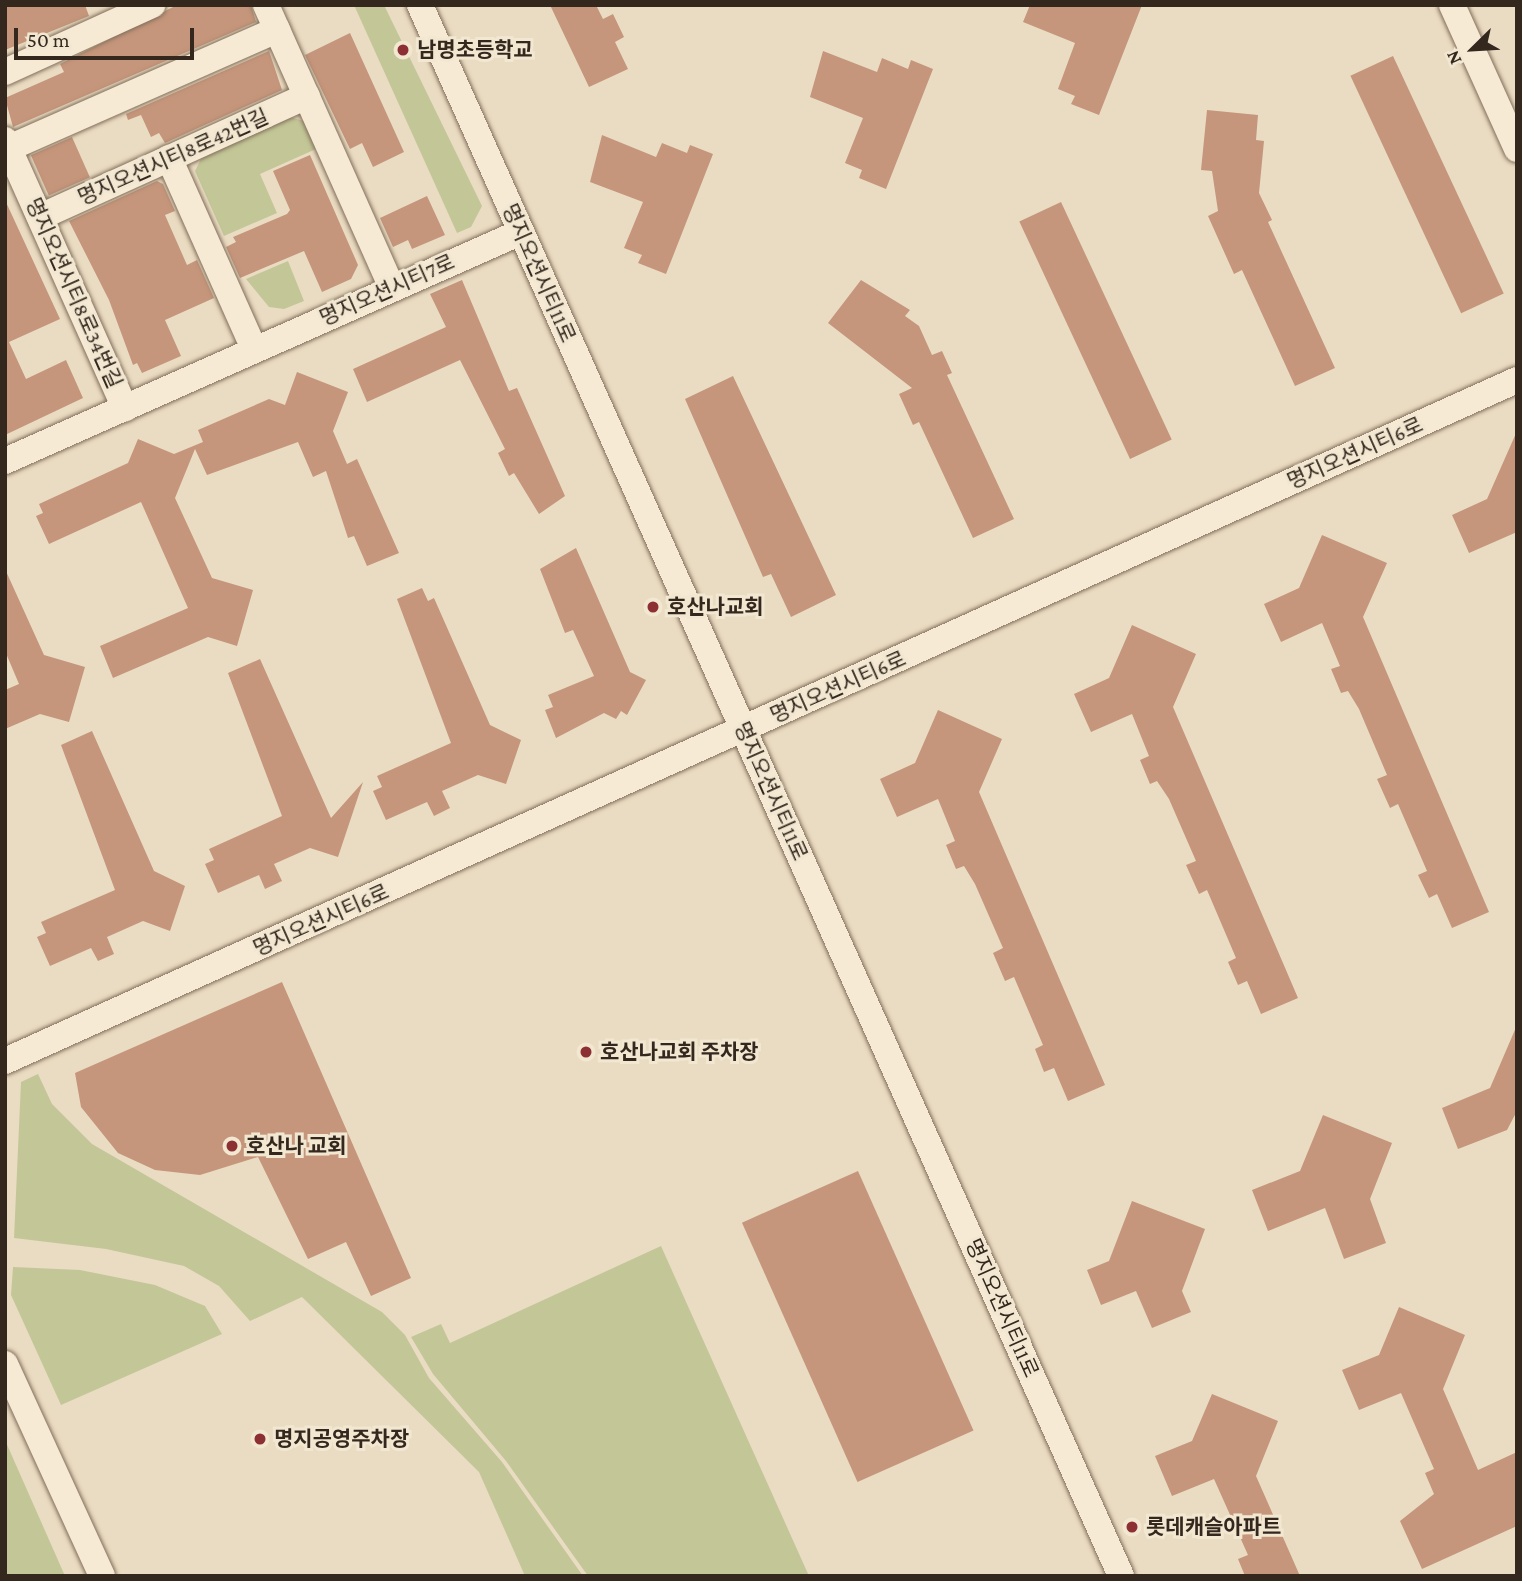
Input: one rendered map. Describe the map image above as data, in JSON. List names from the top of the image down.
{
  "streets": {
    "street": [
      "명지오션시티8로42번길",
      "명지오션시티11로",
      "명지오션시티7로",
      "명지오션시티8로34번길",
      "명지오션시티6로"
    ]
  },
  "crossings": [
    ["명지오션시티8로42번길", "명지오션시티8로34번길"],
    ["명지오션시티11로", "명지오션시티7로"],
    ["명지오션시티11로", "명지오션시티6로"],
    ["명지오션시티7로", "명지오션시티8로34번길"]
  ],
  "places": [
    "남명초등학교",
    "호산나교회",
    "호산나교회 주차장",
    "호산나 교회",
    "명지공영주차장",
    "롯데캐슬아파트"
  ],
  "scale_bar": "50 m",
  "north": "bottom left"
}
